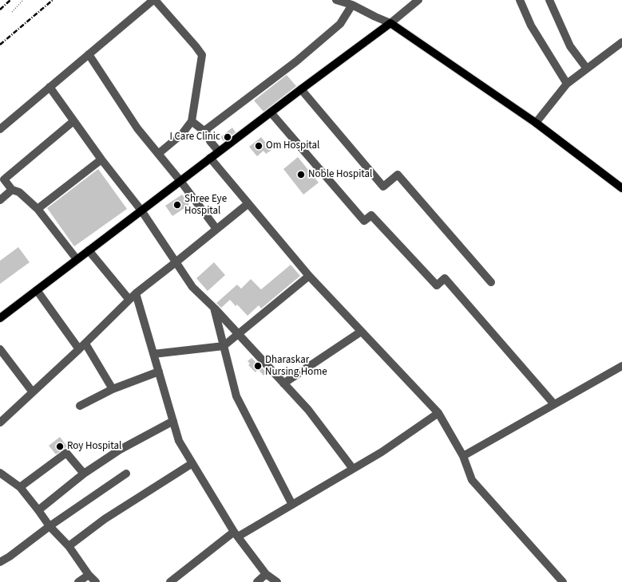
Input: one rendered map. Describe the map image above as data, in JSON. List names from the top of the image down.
{
  "places": [
    "I Care Clinic",
    "Om Hospital",
    "Noble Hospital",
    "Shree Eye Hospital",
    "Dharaskar Nursing Home",
    "Roy Hospital"
  ]
}
